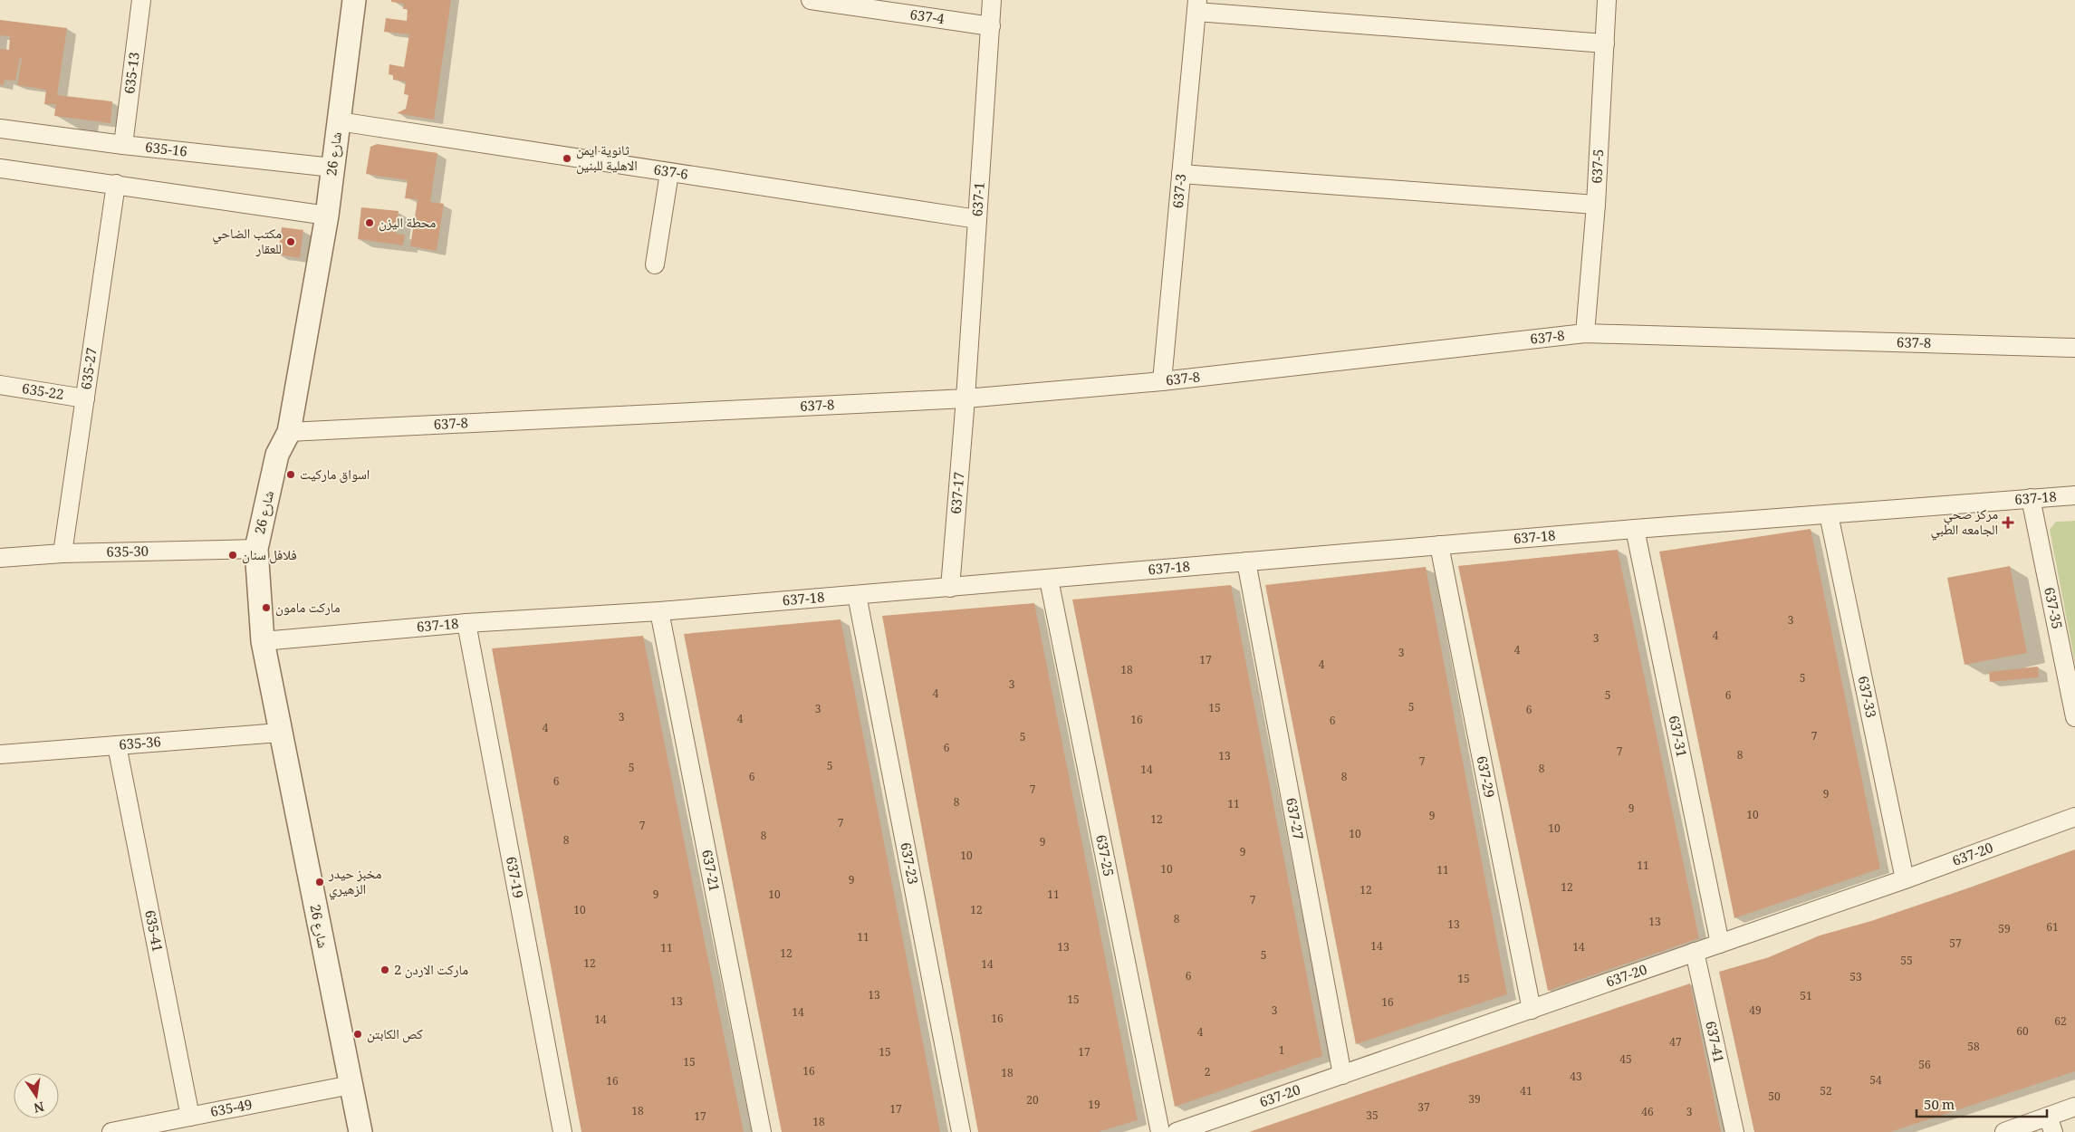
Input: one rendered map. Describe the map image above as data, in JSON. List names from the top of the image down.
{
  "streets": {
    "street": [
      "637-4",
      "635-13",
      "635-16",
      "شارع 26",
      "637-5",
      "637-6",
      "637-3",
      "637-1",
      "637-8",
      "635-27",
      "635-22",
      "637-17",
      "637-18",
      "635-30",
      "637-35",
      "637-33",
      "637-31",
      "635-36",
      "637-29",
      "637-27",
      "637-20",
      "637-25",
      "637-23",
      "637-21",
      "637-19",
      "635-41",
      "637-41",
      "635-49"
    ]
  },
  "crossings": [
    ["637-4", "637-1"],
    ["635-13", "635-16"],
    ["635-16", "شارع 26"],
    ["شارع 26", "637-6"],
    ["شارع 26", "637-8"],
    ["شارع 26", "637-18"],
    ["شارع 26", "635-30"],
    ["شارع 26", "635-36"],
    ["شارع 26", "635-49"],
    ["637-5", "637-8"],
    ["637-6", "637-1"],
    ["637-3", "637-8"],
    ["637-1", "637-8"],
    ["637-1", "637-17"],
    ["637-8", "637-17"],
    ["635-27", "635-22"],
    ["635-27", "635-30"],
    ["637-17", "637-18"],
    ["637-18", "637-35"],
    ["637-18", "637-33"],
    ["637-18", "637-31"],
    ["637-18", "637-29"],
    ["637-18", "637-27"],
    ["637-18", "637-25"],
    ["637-18", "637-23"],
    ["637-18", "637-21"],
    ["637-18", "637-19"],
    ["637-33", "637-20"],
    ["637-31", "637-20"],
    ["635-36", "635-41"],
    ["637-29", "637-20"],
    ["637-27", "637-20"],
    ["637-20", "637-41"],
    ["635-41", "635-49"]
  ],
  "places": {
    "other": [
      "ثانوية ايمن الاهلية للبنين",
      "محطة اليزن",
      "مكتب الضاحي للعقار",
      "اسواق ماركيت",
      "فلافل سنان",
      "ماركت مامون",
      "مخبز حيدر الزهيري",
      "ماركت الاردن 2",
      "كص الكابتن"
    ],
    "health": ["مركز صحي الجامعه الطبي"]
  },
  "house_numbers": [
    "3",
    "4",
    "3",
    "4",
    "3",
    "17",
    "4",
    "18",
    "5",
    "3",
    "4",
    "5",
    "6",
    "5",
    "15",
    "3",
    "6",
    "3",
    "4",
    "16",
    "6",
    "4",
    "7",
    "5",
    "6",
    "7",
    "8",
    "13",
    "7",
    "5",
    "5",
    "8",
    "14",
    "6",
    "8",
    "6",
    "7",
    "9",
    "8",
    "11",
    "9",
    "10",
    "9",
    "12",
    "7",
    "7",
    "10",
    "10",
    "8",
    "8",
    "9",
    "9",
    "10",
    "11",
    "10",
    "11",
    "9",
    "12",
    "12",
    "9",
    "10",
    "11",
    "7",
    "10",
    "12",
    "8",
    "13",
    "13",
    "61",
    "59",
    "11",
    "57",
    "14",
    "13",
    "14",
    "11",
    "12",
    "5",
    "55",
    "12",
    "14",
    "6",
    "53",
    "15",
    "13",
    "51",
    "15",
    "13",
    "16",
    "3",
    "49",
    "14",
    "16",
    "14",
    "62",
    "60",
    "4",
    "47",
    "58",
    "1",
    "15",
    "17",
    "45",
    "15",
    "56",
    "16",
    "2",
    "18",
    "43",
    "54",
    "16",
    "41",
    "52",
    "50",
    "39",
    "20",
    "19",
    "37",
    "17",
    "18",
    "46",
    "3",
    "35",
    "17",
    "18"
  ],
  "scale_bar": "50 m",
  "north": "bottom"
}
